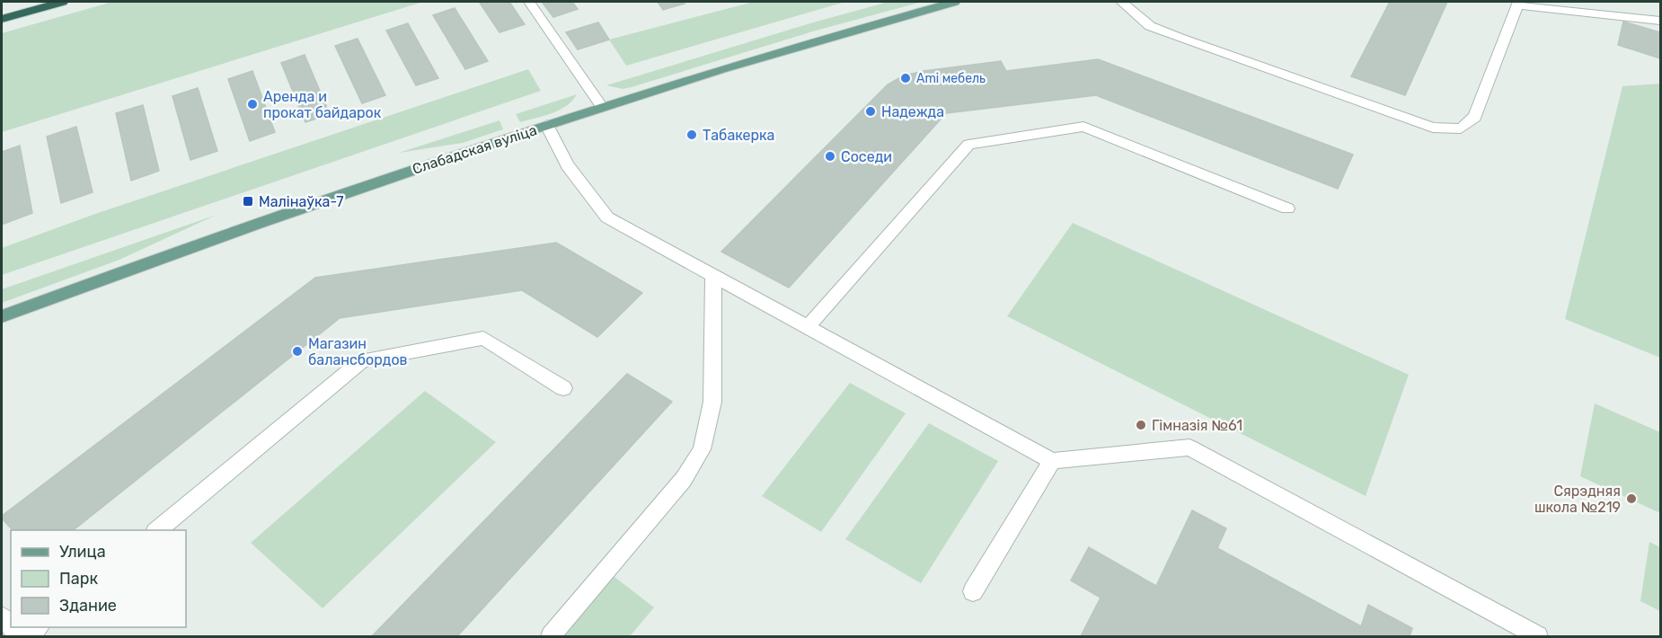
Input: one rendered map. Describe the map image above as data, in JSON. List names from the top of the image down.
{
  "streets": {
    "main road": ["Слабадская вуліца"]
  },
  "places": {
    "other": [
      "Ami мебель",
      "Аренда и прокат байдарок",
      "Надежда",
      "Табакерка",
      "Соседи",
      "Магазин балансбордов",
      "Гімназія №61",
      "Сярэдняя школа №219"
    ],
    "transit": ["Малінаўка-7"]
  },
  "legend": ["Улица", "Парк", "Здание"]
}
